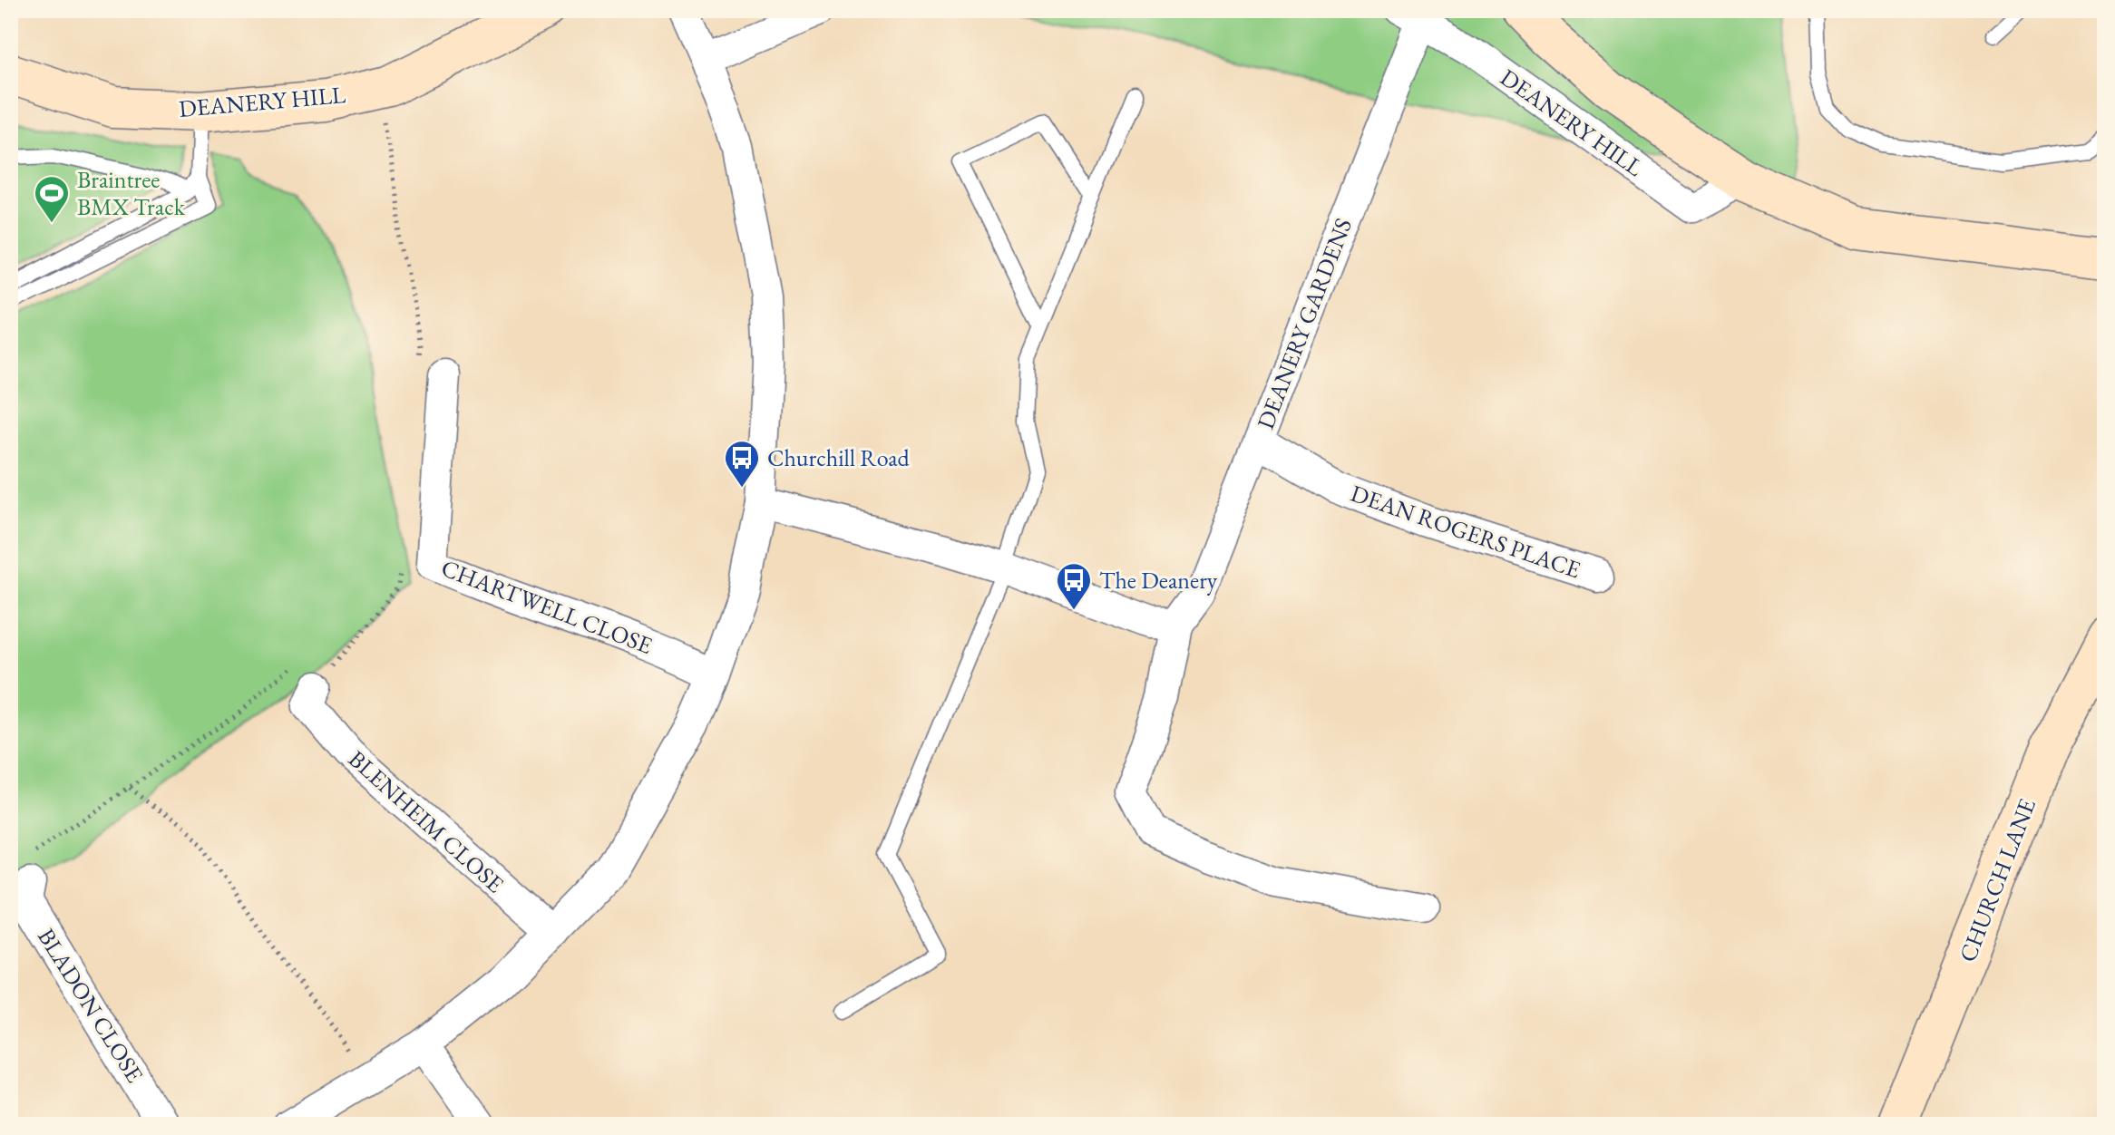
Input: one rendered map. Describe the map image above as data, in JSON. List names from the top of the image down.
{
  "streets": {
    "main road": ["DEANERY HILL", "CHURCH LANE"],
    "street": [
      "DEANERY GARDENS",
      "DEAN ROGERS PLACE",
      "CHARTWELL CLOSE",
      "BLENHEIM CLOSE",
      "BLADON CLOSE"
    ]
  },
  "crossings": [
    ["DEANERY HILL", "DEANERY GARDENS"],
    ["DEANERY GARDENS", "DEAN ROGERS PLACE"]
  ],
  "places": {
    "sports": ["Braintree BMX Track"],
    "bus stop": ["Churchill Road", "The Deanery"]
  }
}
